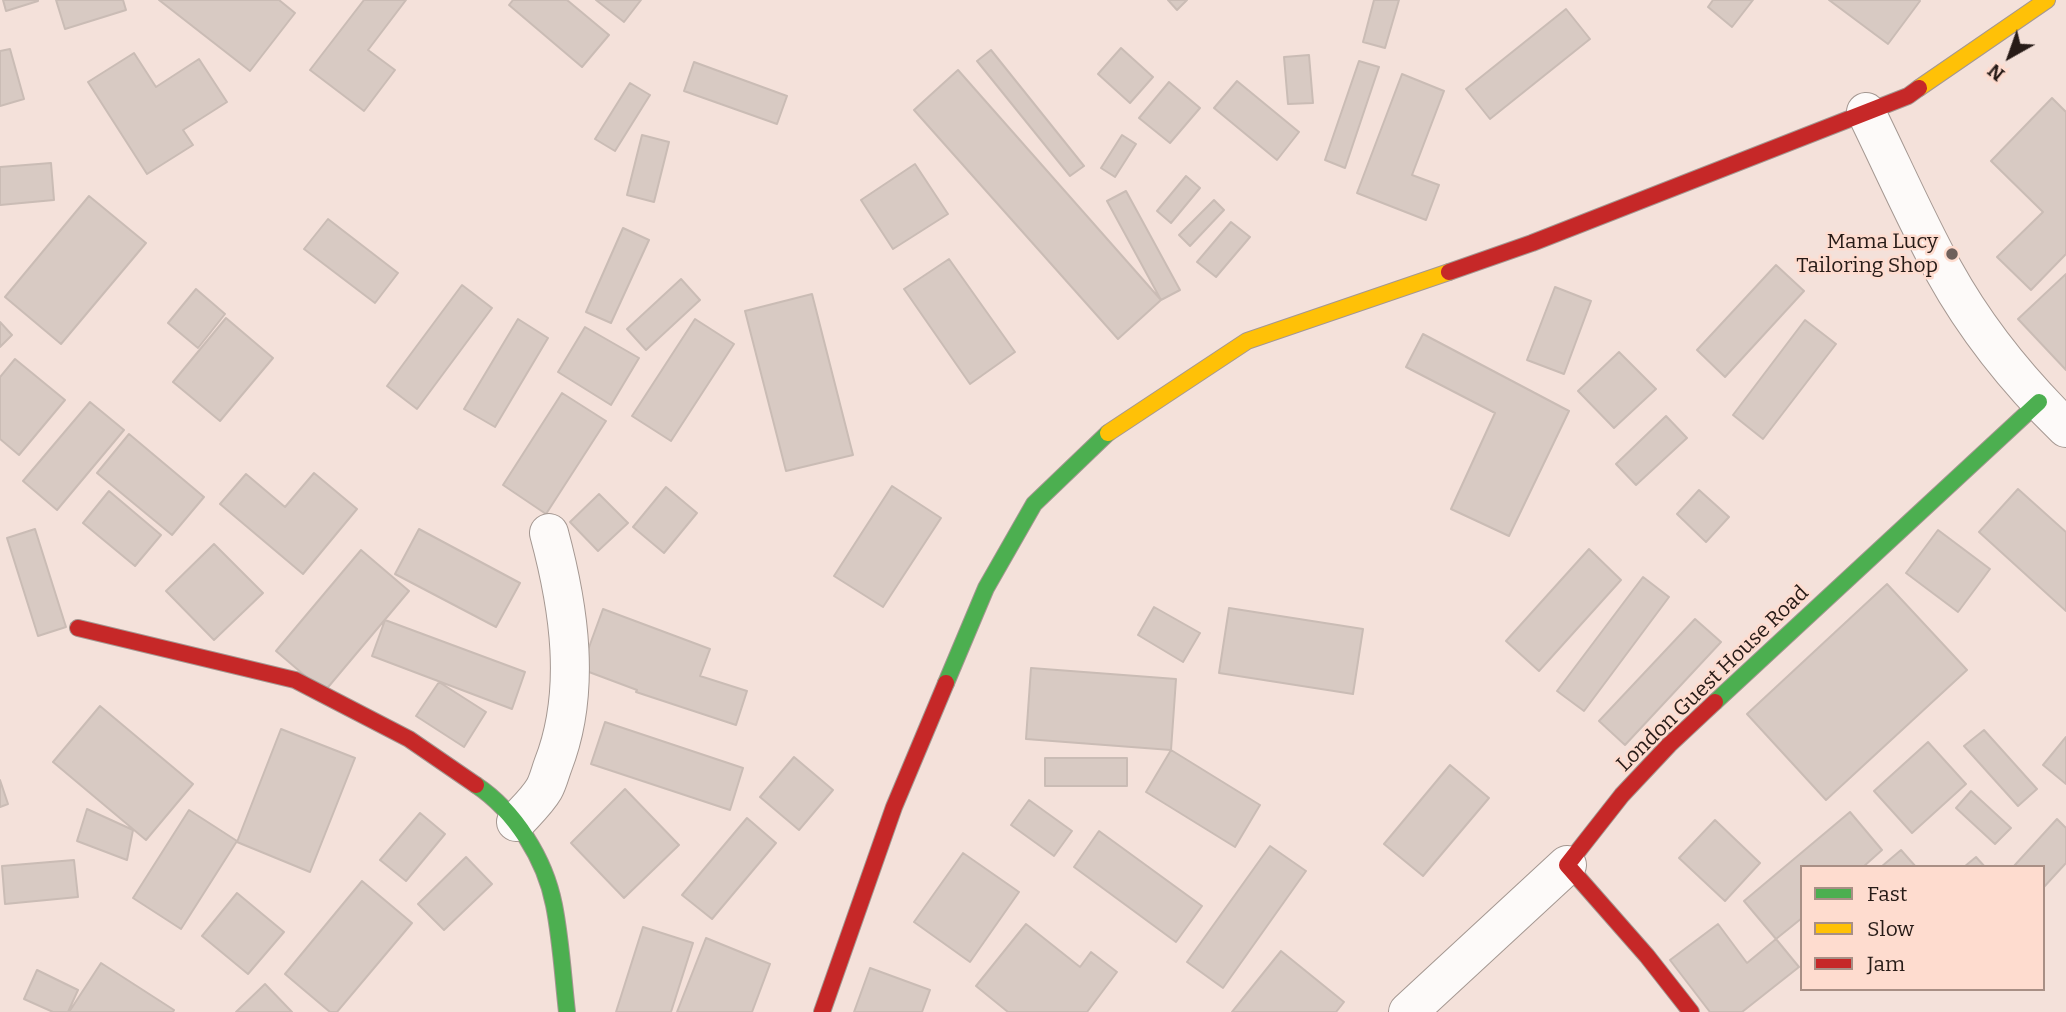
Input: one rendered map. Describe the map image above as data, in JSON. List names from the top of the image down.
{
  "streets": {
    "street": ["London Guest House Road"]
  },
  "places": ["Mama Lucy Tailoring Shop"],
  "legend": ["Fast", "Slow", "Jam"],
  "north": "bottom left"
}
